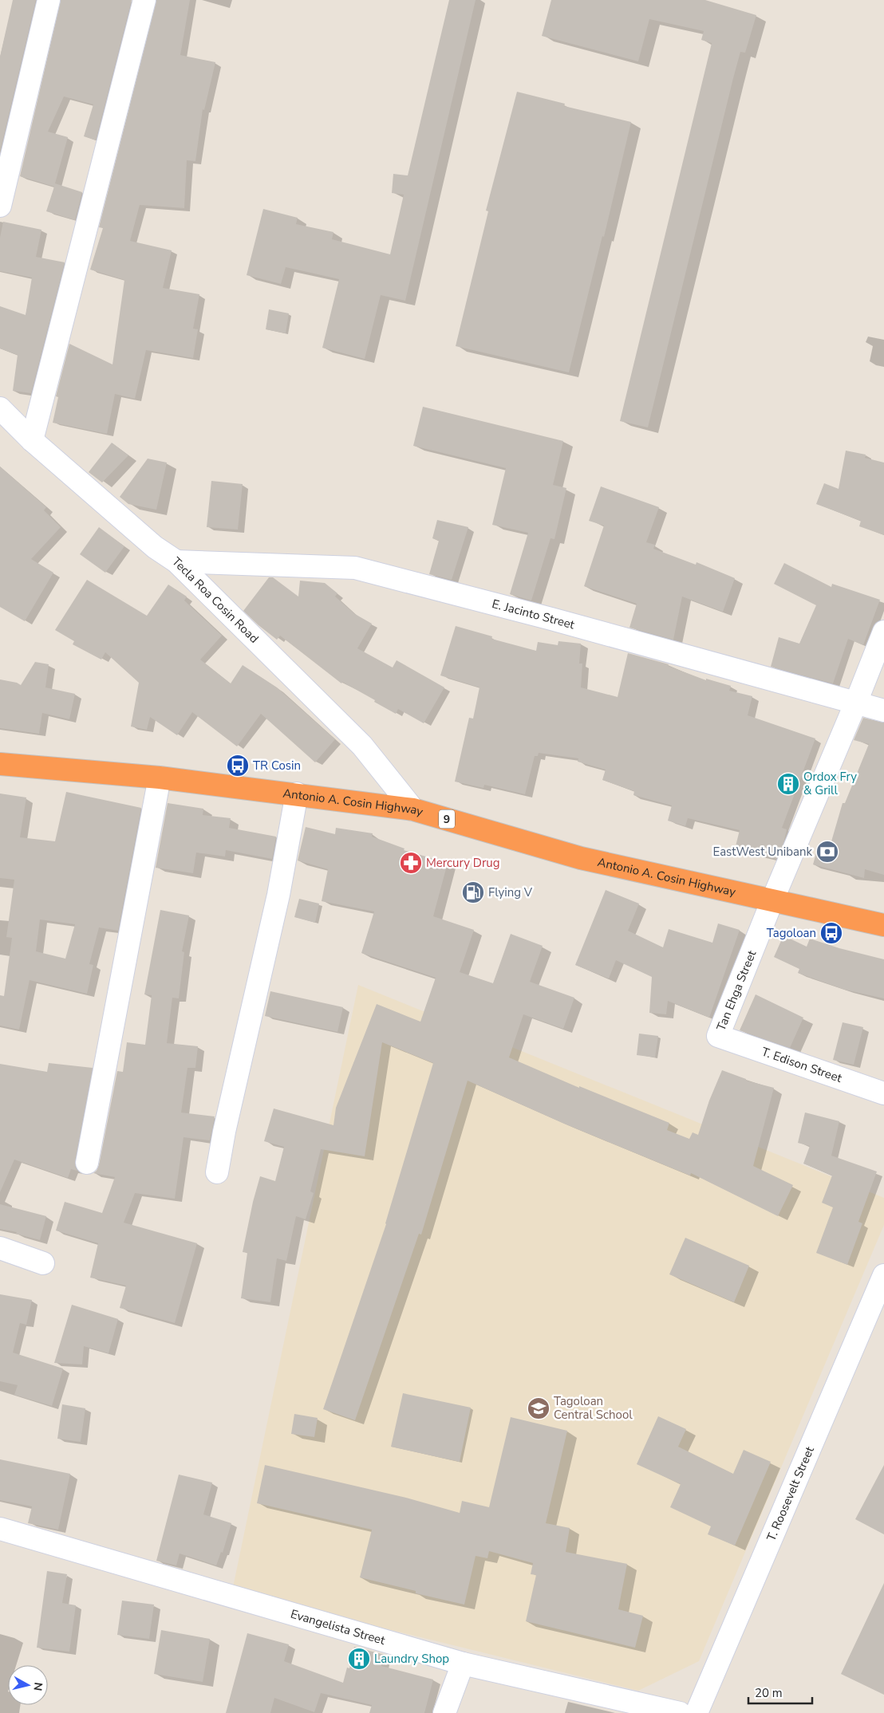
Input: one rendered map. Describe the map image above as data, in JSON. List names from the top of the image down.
{
  "streets": {
    "highway": ["Antonio A. Cosin Highway", "9"],
    "street": [
      "Tecla Roa Cosin Road",
      "E. Jacinto Street",
      "Tan Ehga Street",
      "T. Edison Street",
      "T. Roosevelt Street",
      "Evangelista Street"
    ]
  },
  "crossings": [
    ["Tecla Roa Cosin Road", "E. Jacinto Street"],
    ["Tecla Roa Cosin Road", "Antonio A. Cosin Highway"],
    ["E. Jacinto Street", "Tan Ehga Street"],
    ["Antonio A. Cosin Highway", "Tan Ehga Street"],
    ["Tan Ehga Street", "T. Edison Street"]
  ],
  "places": {
    "bus stop": ["TR Cosin", "Tagoloan"],
    "building": ["Ordox Fry & Grill", "Laundry Shop"],
    "bank": ["EastWest Unibank"],
    "pharmacy": ["Mercury Drug"],
    "fuel station": ["Flying V"],
    "school or university": ["Tagoloan Central School"]
  },
  "scale_bar": "20 m",
  "north": "right"
}
